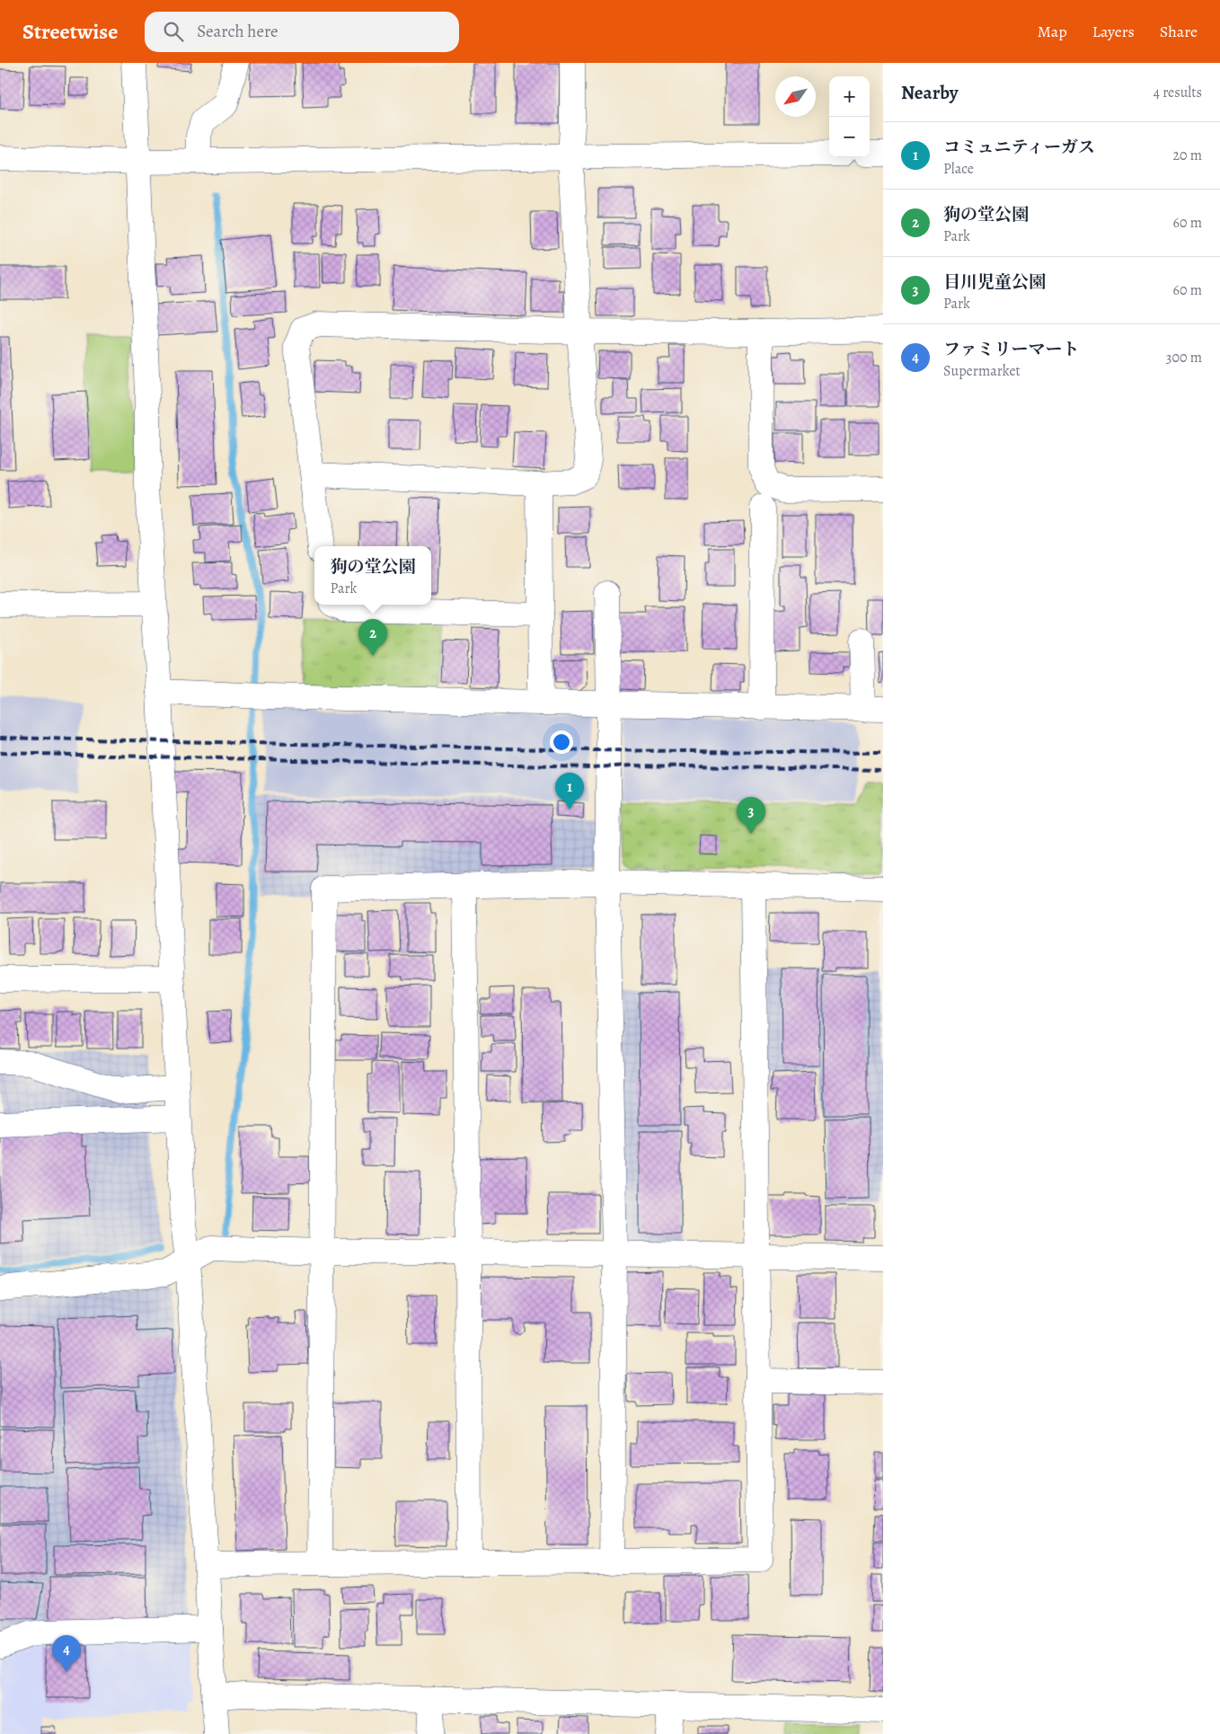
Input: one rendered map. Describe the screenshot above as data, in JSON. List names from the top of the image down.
{
  "north": "bottom left",
  "page": {
    "header": "Streetwise",
    "search": "Search here",
    "nav": ["Map", "Layers", "Share"],
    "heading": ["Nearby", "4 results"],
    "map_buttons": ["+", "−"],
    "list": [
      {
        "mark": "1",
        "name": "コミュニティーガス",
        "note": "Place",
        "value": "20 m"
      },
      {
        "mark": "2",
        "name": "狗の堂公園",
        "note": "Park",
        "value": "60 m"
      },
      {
        "mark": "3",
        "name": "目川児童公園",
        "note": "Park",
        "value": "60 m"
      },
      {
        "mark": "4",
        "name": "ファミリーマート",
        "note": "Supermarket",
        "value": "300 m"
      }
    ],
    "popup": ["狗の堂公園", "Park"],
    "pins": [
      "2",
      "1",
      "3",
      "4"
    ]
  }
}
